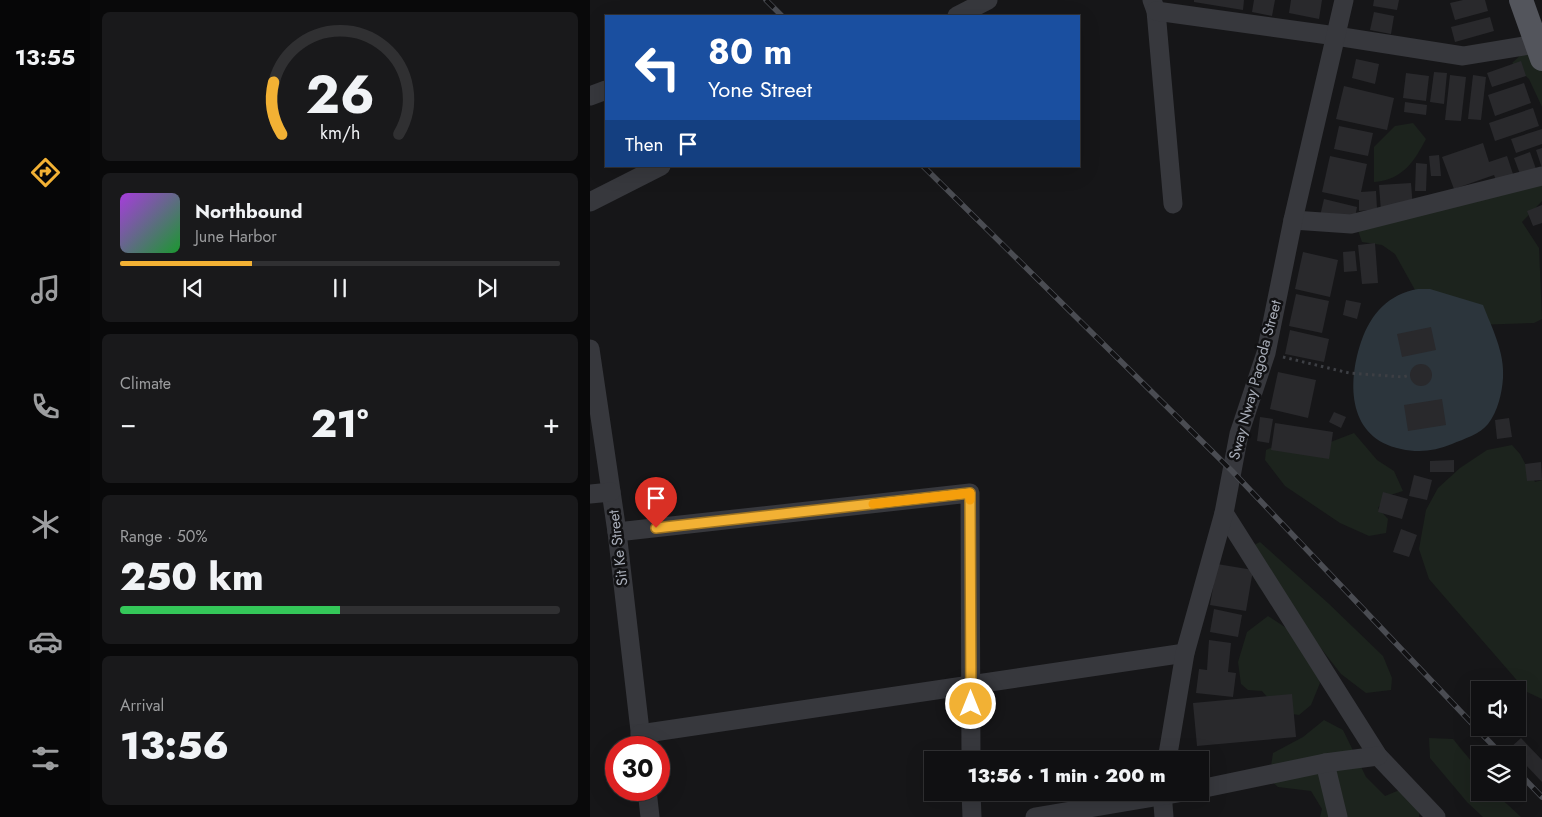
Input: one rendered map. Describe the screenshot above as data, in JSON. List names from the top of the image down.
{
  "streets": {
    "street": ["Sway Nway Pagoda Street", "Sit Ke Street"]
  },
  "page": {
    "tabs": "13:55",
    "turn": ["80 m", "Yone Street"],
    "then": "Then",
    "song": ["Northbound", "June Harbor"],
    "tile": [
      "Climate",
      ["Range · 50%", "250 km"],
      ["Arrival", "13:56"]
    ],
    "heat": ["−", "21°", "+"],
    "limit": "30",
    "trip": "13:56 · 1 min · 200 m",
    "gauge": ["26", "km/h"]
  }
}
